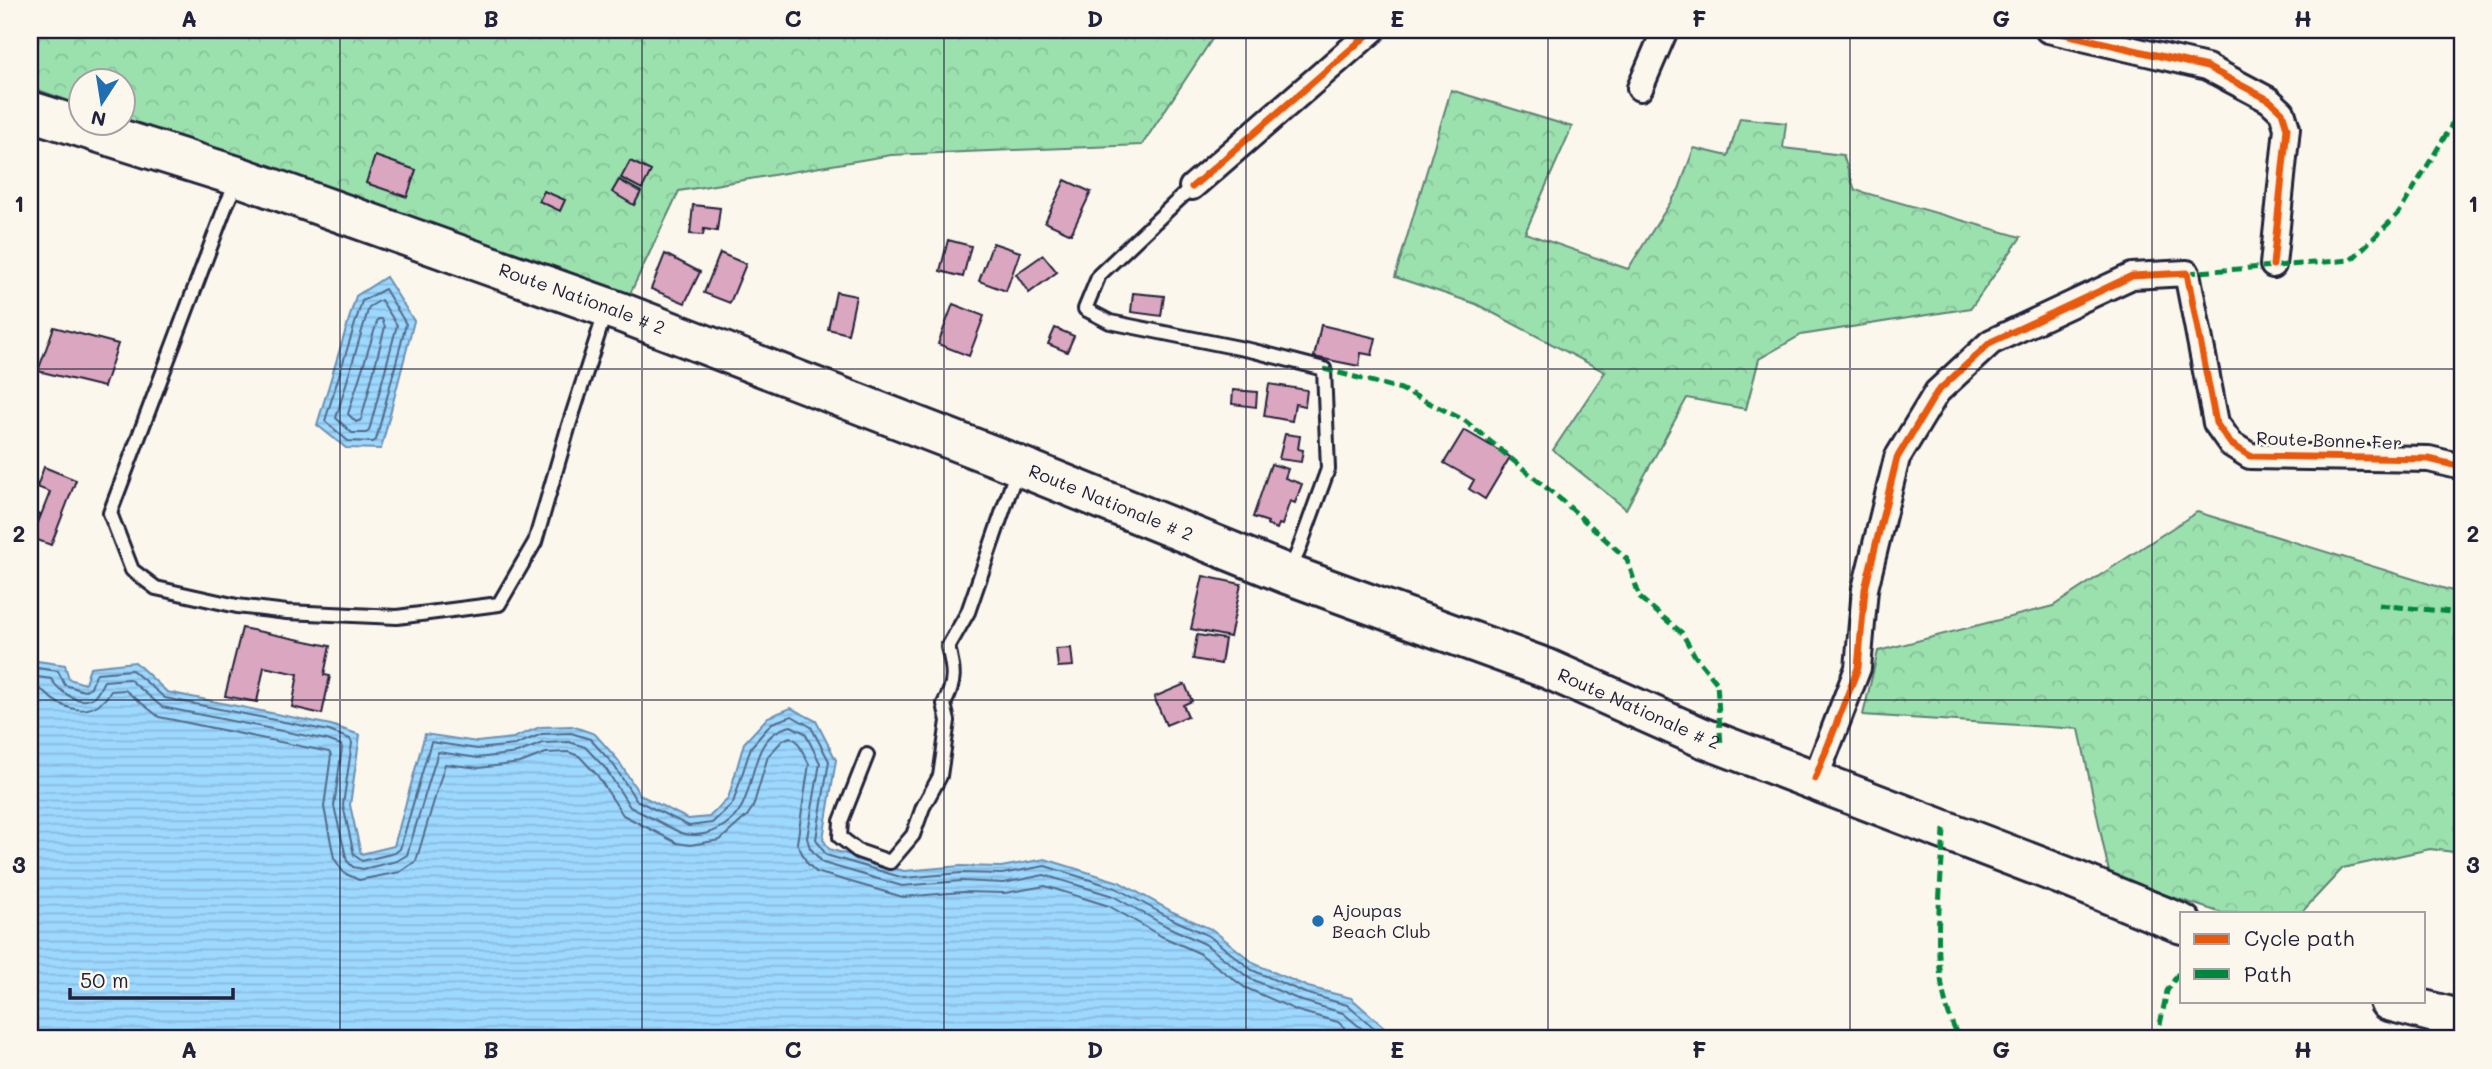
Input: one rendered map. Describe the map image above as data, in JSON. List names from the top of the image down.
{
  "streets": {
    "main road": ["Route Nationale # 2"],
    "street": ["Route Bonne Fer"]
  },
  "crossings": [
    ["Route Nationale # 2", "Route Bonne Fer"]
  ],
  "places": ["Ajoupas Beach Club"],
  "legend": ["Cycle path", "Path"],
  "scale_bar": "50 m",
  "north": "bottom",
  "grid": {
    "columns": [
      "A",
      "B",
      "C",
      "D",
      "E",
      "F",
      "G",
      "H"
    ],
    "rows": ["1", "2", "3"]
  }
}
